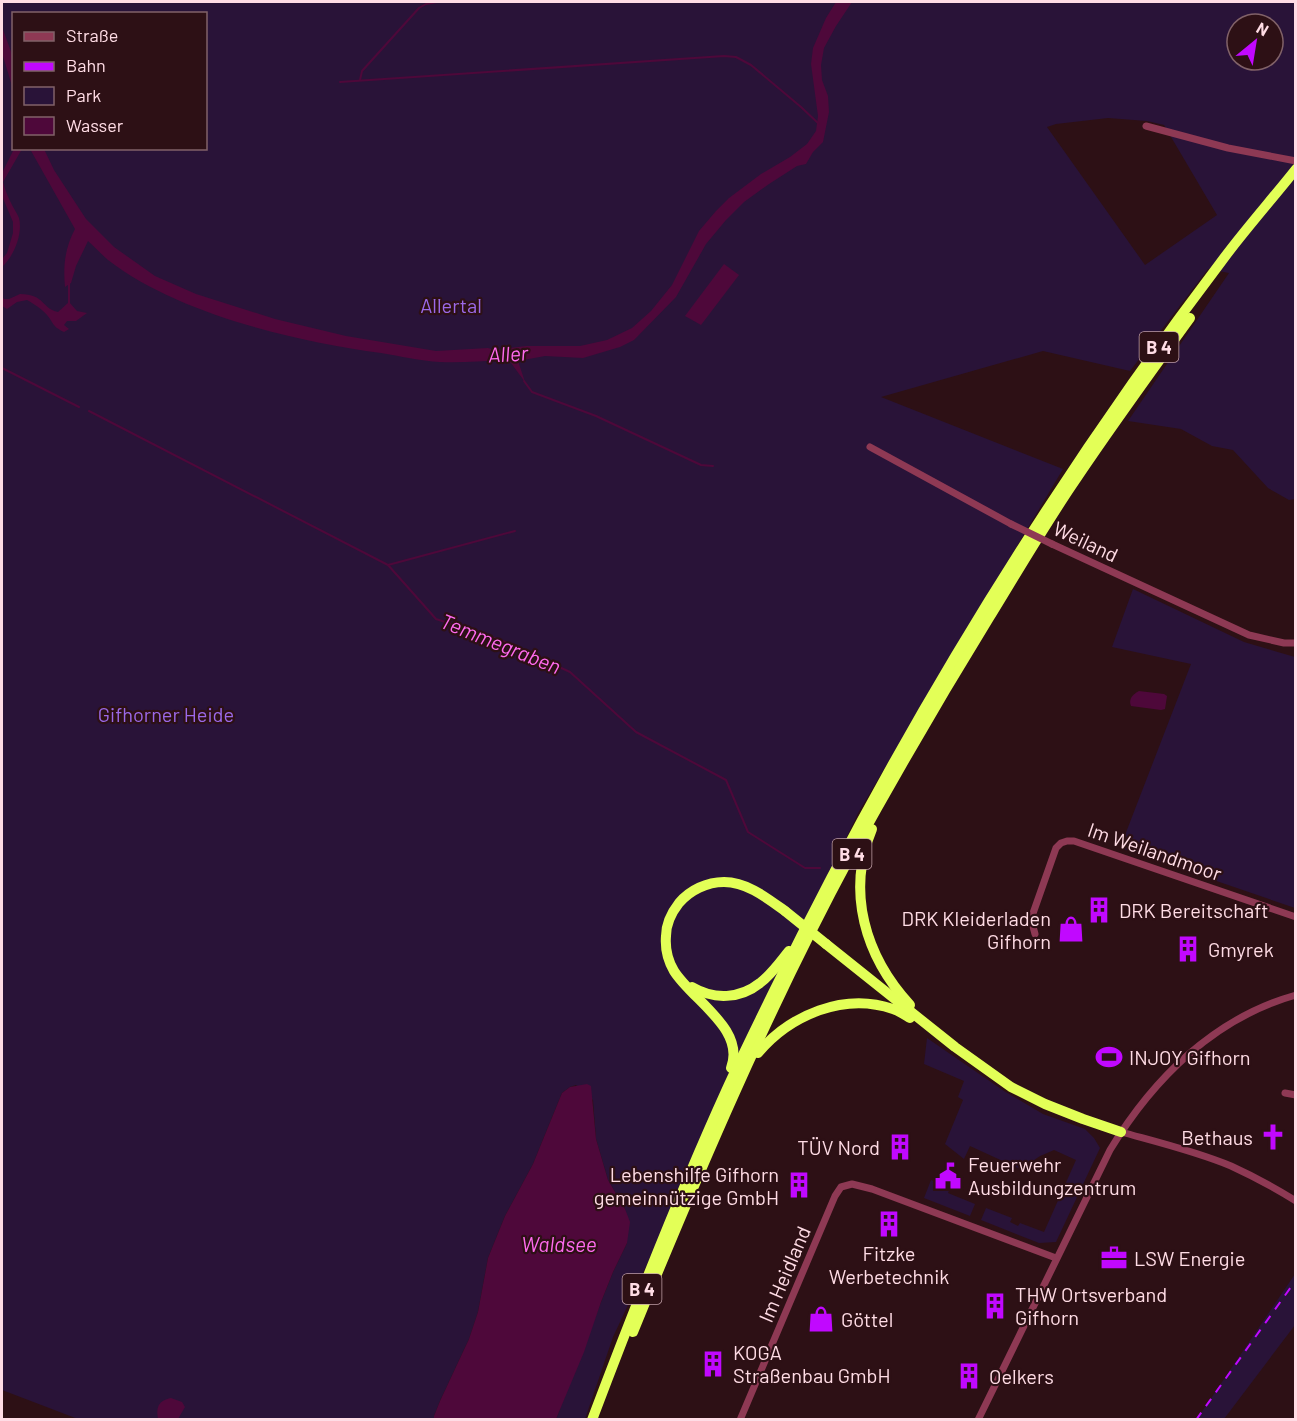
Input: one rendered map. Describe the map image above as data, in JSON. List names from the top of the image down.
{
  "streets": {
    "highway": ["B 4"],
    "street": ["Weiland", "Im Weilandmoor", "Im Heidland"]
  },
  "water": ["Aller", "Temmegraben", "Waldsee"],
  "parks": ["Allertal", "Gifhorner Heide"],
  "places": {
    "building": [
      "DRK Bereitschaft",
      "Gmyrek",
      "TÜV Nord",
      "Lebenshilfe Gifhorn gemeinnützige GmbH",
      "Fitzke Werbetechnik",
      "THW Ortsverband Gifhorn",
      "KOGA Straßenbau GmbH",
      "Oelkers"
    ],
    "shop": ["DRK Kleiderladen Gifhorn", "Göttel"],
    "sports": ["INJOY Gifhorn"],
    "church": ["Bethaus"],
    "public building": ["Feuerwehr Ausbildungzentrum"],
    "office": ["LSW Energie"]
  },
  "legend": [
    "Straße",
    "Bahn",
    "Park",
    "Wasser"
  ],
  "north": "top right"
}
